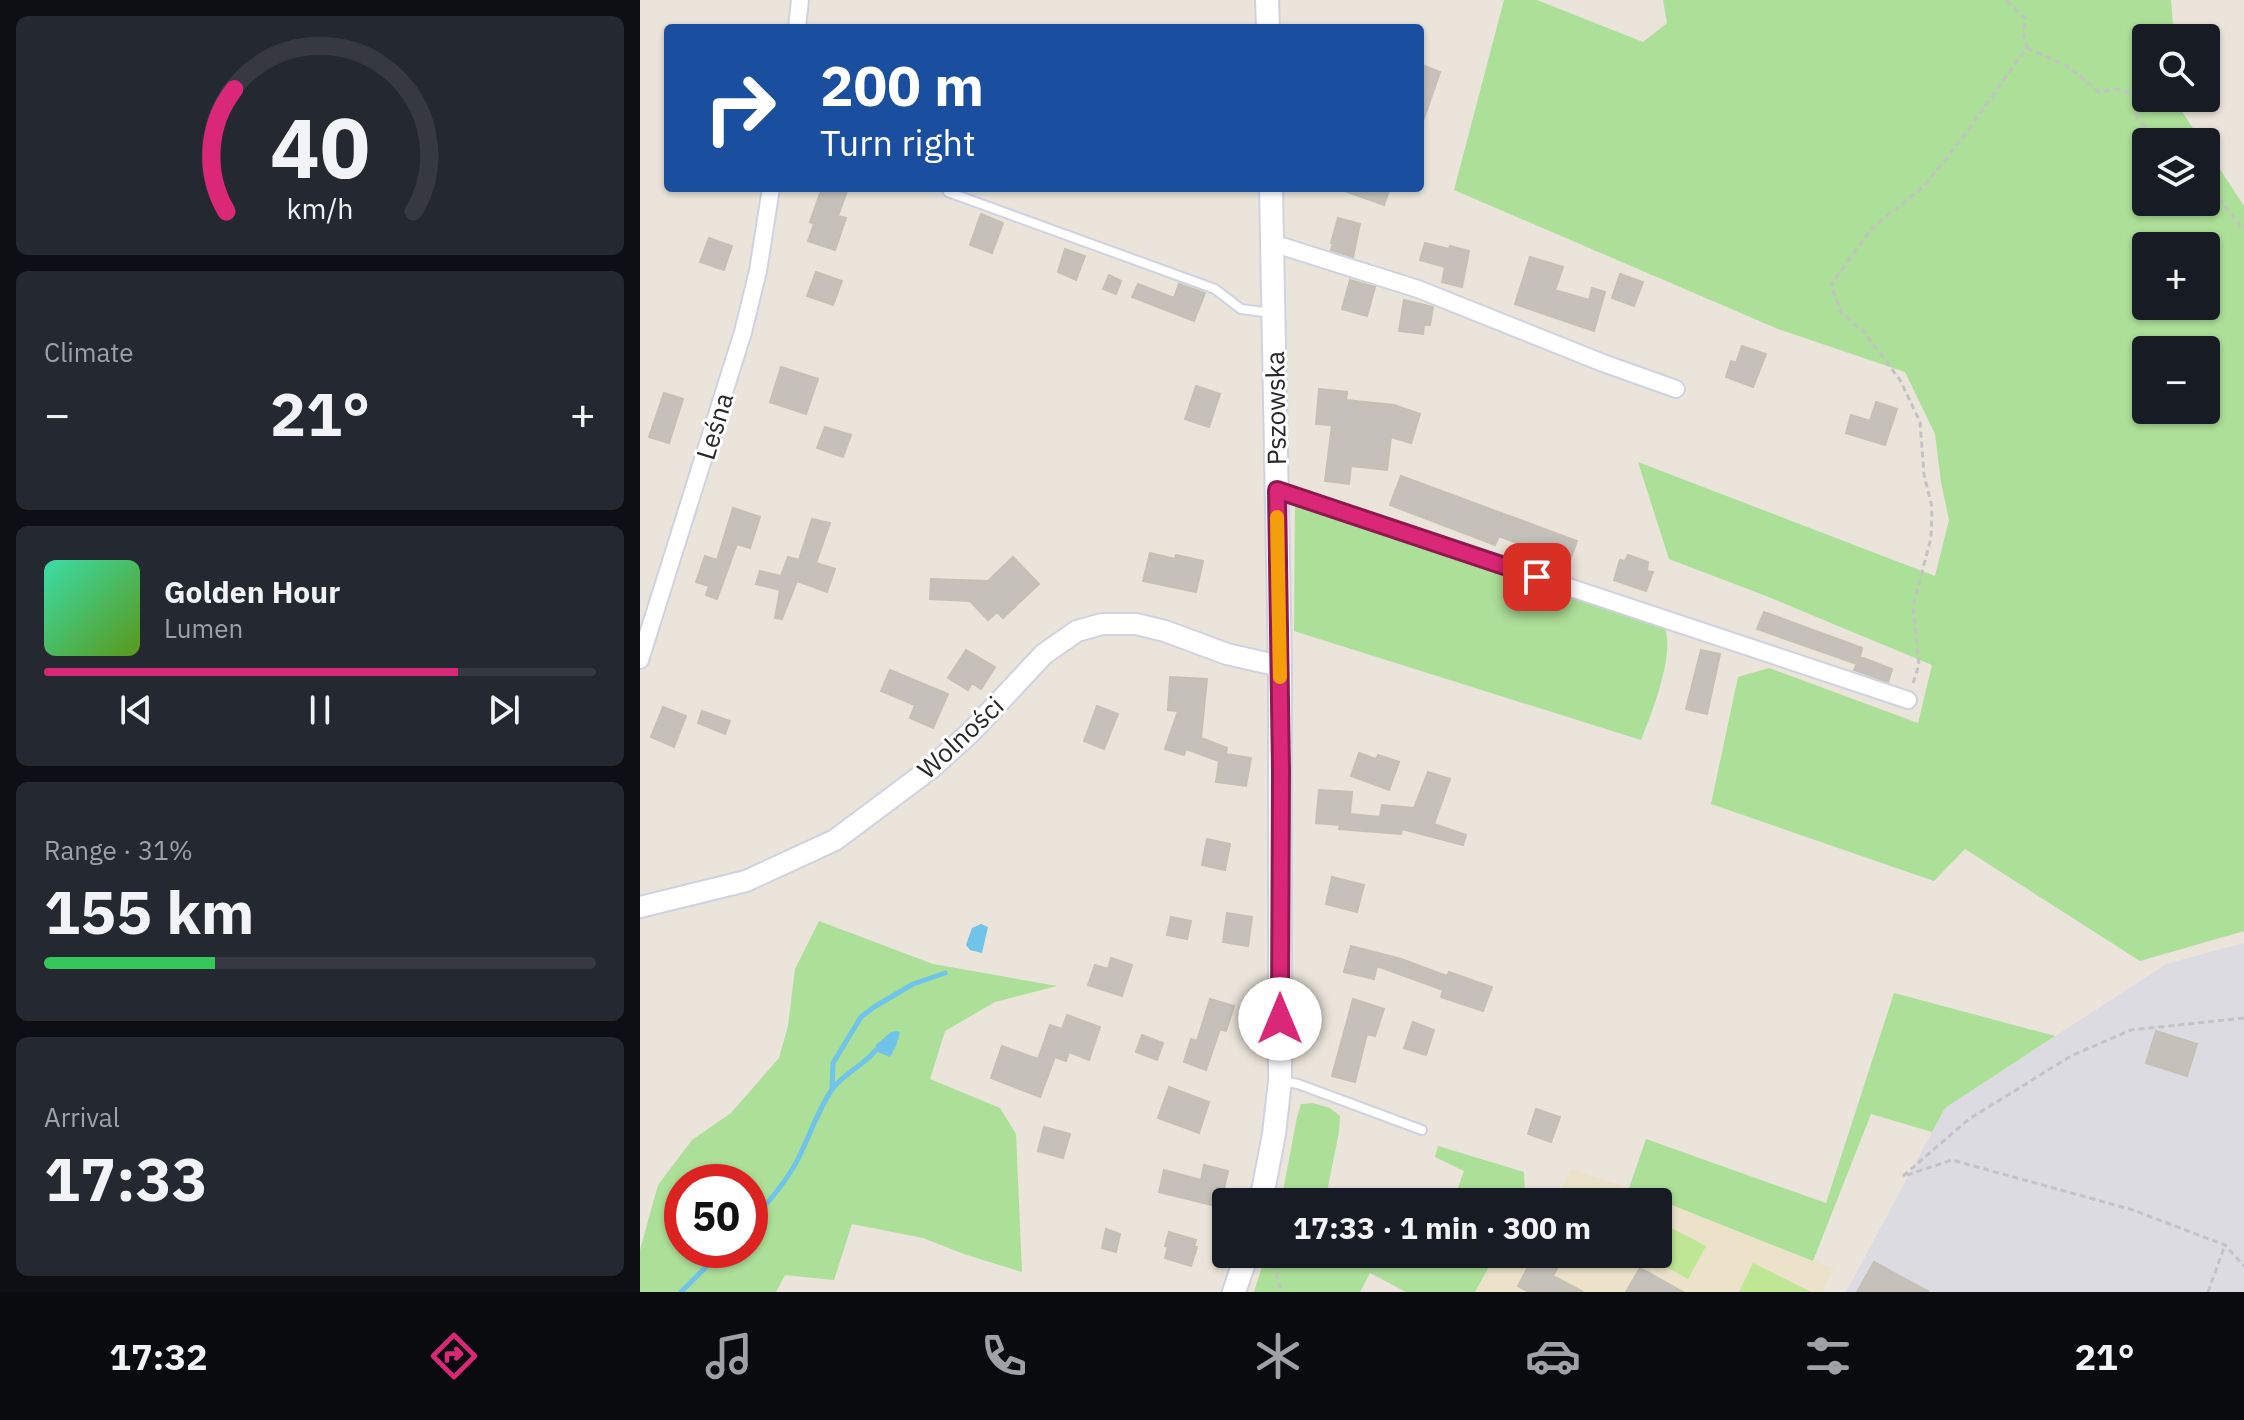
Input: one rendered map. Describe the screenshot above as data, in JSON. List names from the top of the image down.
{
  "streets": {
    "main road": ["Pszowska"],
    "street": ["Leśna", "Wolności"]
  },
  "crossings": [
    ["Pszowska", "Wolności"]
  ],
  "page": {
    "map_buttons": ["+", "−"],
    "turn": ["200 m", "Turn right"],
    "tile": [
      "Climate",
      ["Range · 31%", "155 km"],
      ["Arrival", "17:33"]
    ],
    "heat": ["−", "21°", "+"],
    "song": ["Golden Hour", "Lumen"],
    "limit": "50",
    "trip": "17:33 · 1 min · 300 m",
    "tabs": ["17:32", "21°"],
    "gauge": ["40", "km/h"]
  }
}
